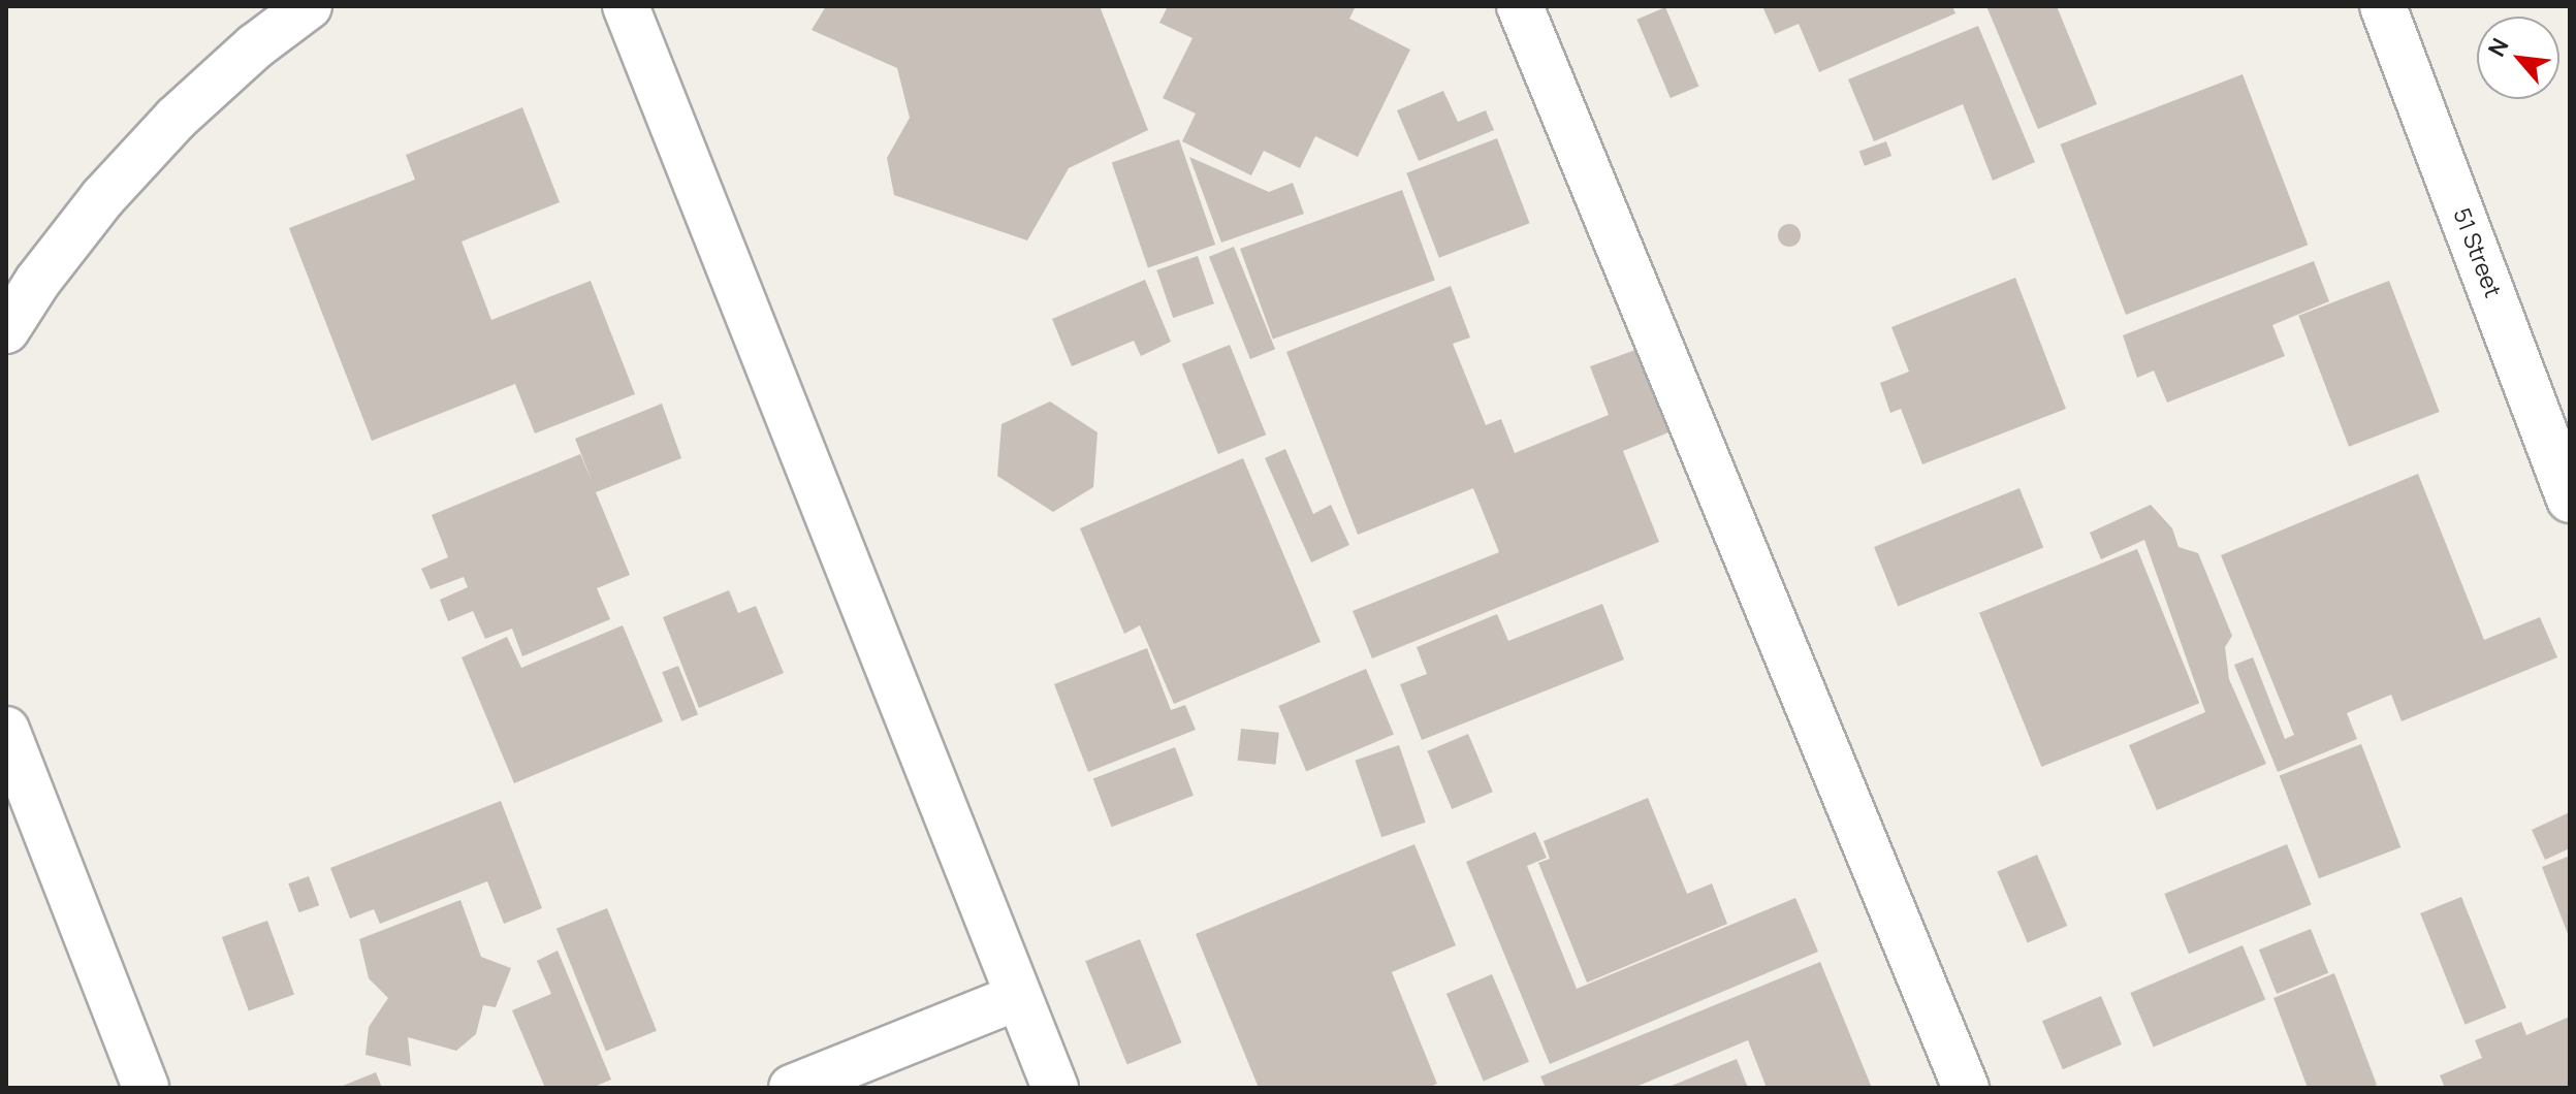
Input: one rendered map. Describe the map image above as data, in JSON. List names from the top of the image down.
{
  "streets": {
    "street": ["51 Street"]
  },
  "north": "top left"
}
